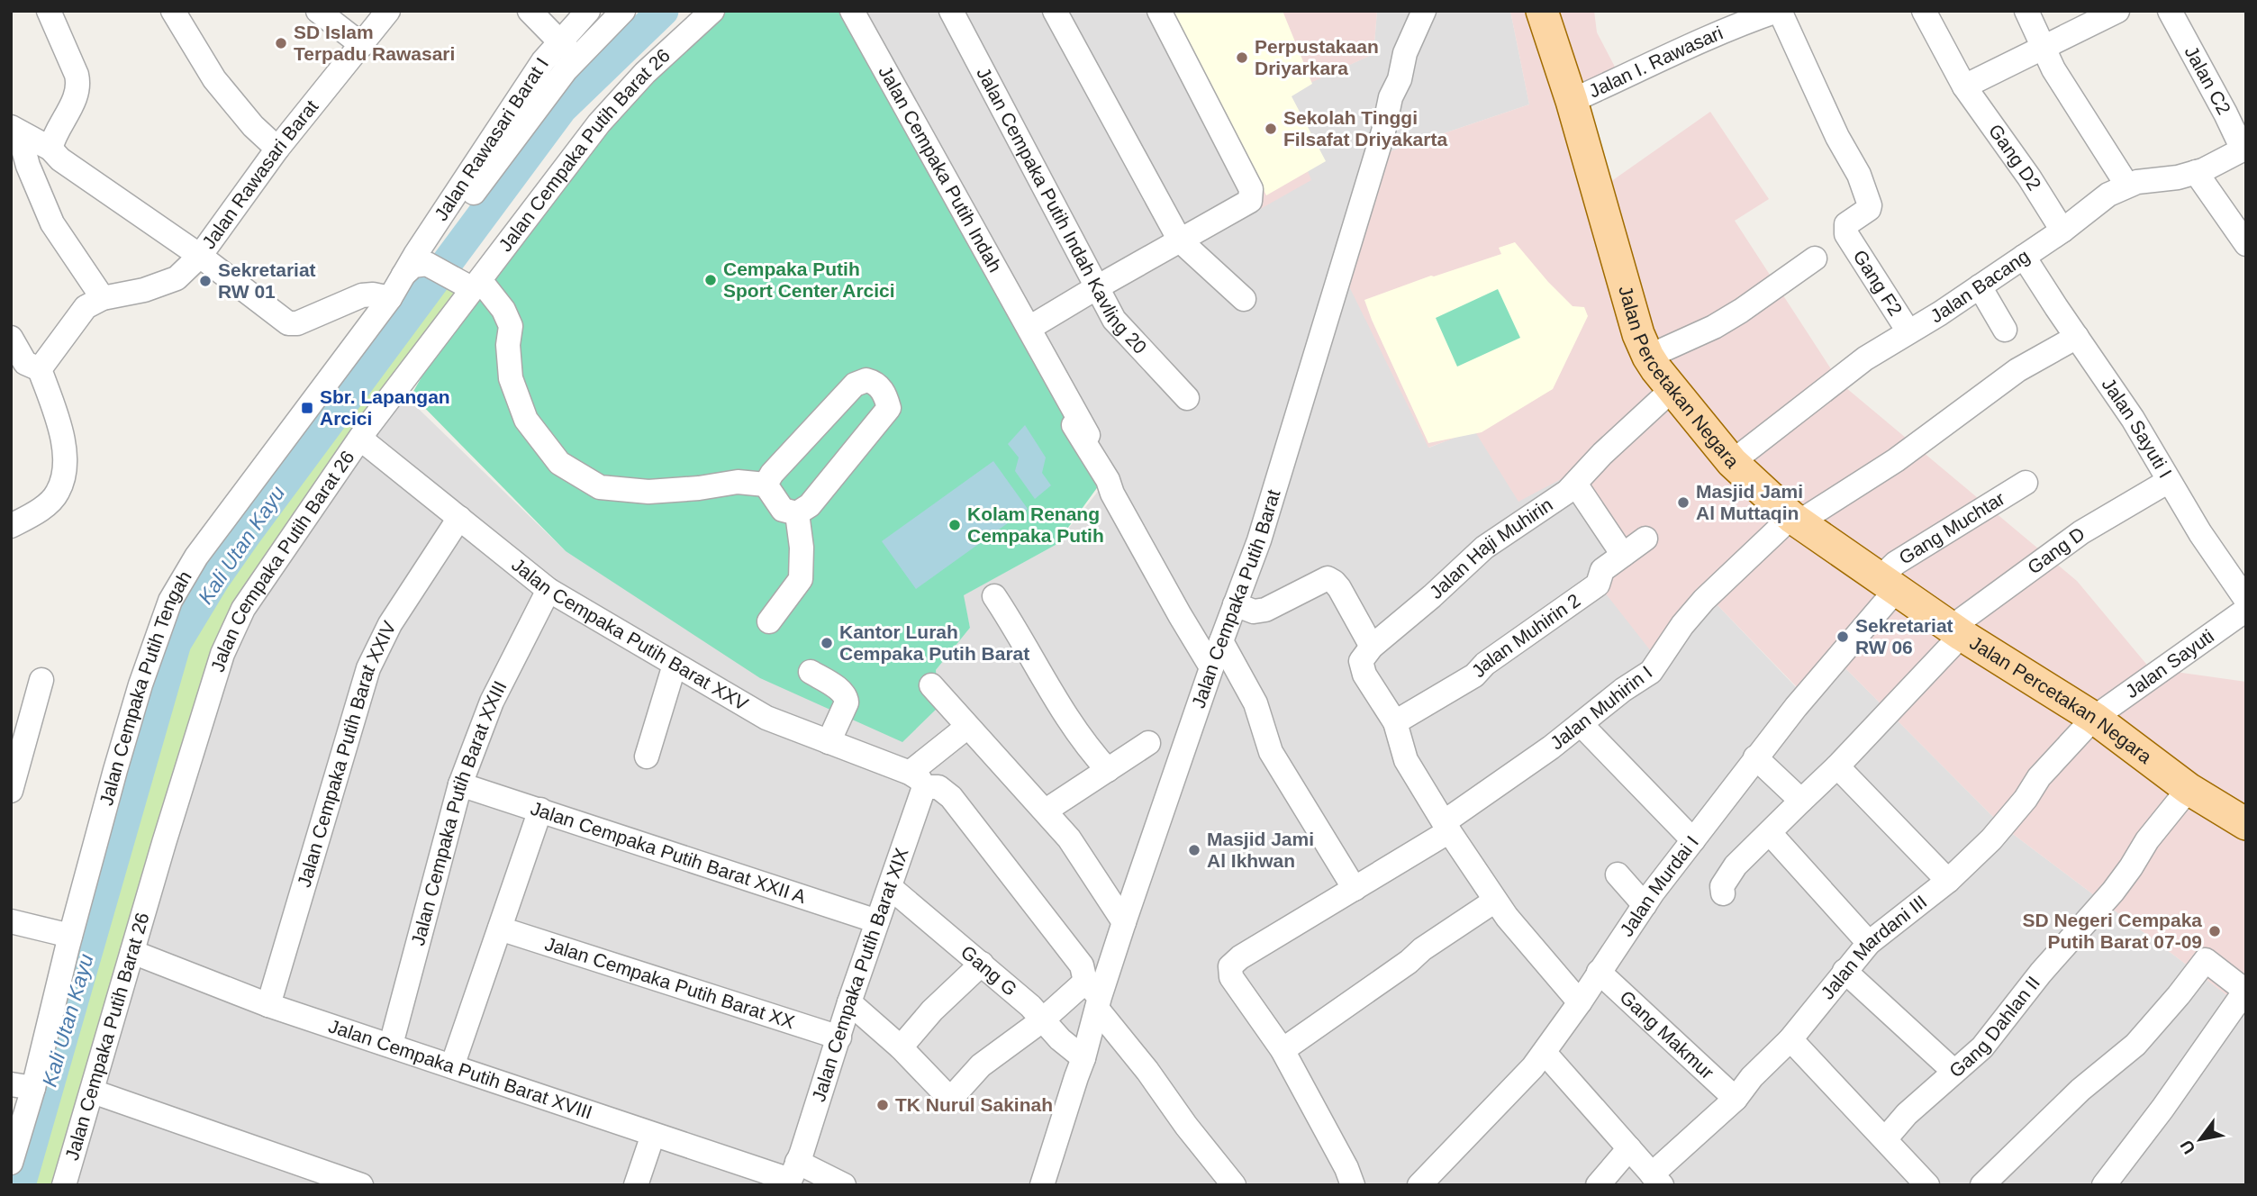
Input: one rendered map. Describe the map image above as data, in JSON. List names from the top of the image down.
{
  "streets": {
    "main road": ["Jalan Percetakan Negara"],
    "street": [
      "Jalan I. Rawasari",
      "Jalan C2",
      "Jalan Rawasari Barat I",
      "Jalan Cempaka Putih Barat 26",
      "Gang D2",
      "Jalan Cempaka Putih Indah",
      "Jalan Rawasari Barat",
      "Jalan Cempaka Putih Indah Kavling 20",
      "Gang F2",
      "Jalan Bacang",
      "Jalan Sayuti I",
      "Gang Muchtar",
      "Jalan Haji Muhirin",
      "Gang D",
      "Jalan Cempaka Putih Barat",
      "Jalan Cempaka Putih Barat XXV",
      "Jalan Muhirin 2",
      "Jalan Sayuti",
      "Jalan Cempaka Putih Tengah",
      "Jalan Muhirin I",
      "Jalan Cempaka Putih Barat XXIV",
      "Jalan Cempaka Putih Barat XXIII",
      "Jalan Cempaka Putih Barat XXII A",
      "Jalan Murdai I",
      "Jalan Mardani III",
      "Gang G",
      "Jalan Cempaka Putih Barat XIX",
      "Jalan Cempaka Putih Barat XX",
      "Gang Dahlan II",
      "Gang Makmur",
      "Jalan Cempaka Putih Barat XVIII"
    ]
  },
  "crossings": [
    ["Jalan I. Rawasari", "Gang F2"],
    ["Jalan I. Rawasari", "Jalan Percetakan Negara"],
    ["Jalan C2", "Jalan Bacang"],
    ["Jalan Rawasari Barat I", "Jalan Cempaka Putih Tengah"],
    ["Jalan Cempaka Putih Barat 26", "Jalan Cempaka Putih Barat XXV"],
    ["Jalan Cempaka Putih Barat 26", "Jalan Cempaka Putih Barat XVIII"],
    ["Gang D2", "Jalan Bacang"],
    ["Jalan Rawasari Barat", "Jalan Cempaka Putih Tengah"],
    ["Gang F2", "Jalan Bacang"],
    ["Jalan Bacang", "Jalan Percetakan Negara"],
    ["Jalan Bacang", "Jalan Sayuti I"],
    ["Jalan Percetakan Negara", "Gang Muchtar"],
    ["Jalan Percetakan Negara", "Jalan Haji Muhirin"],
    ["Jalan Percetakan Negara", "Gang D"],
    ["Jalan Percetakan Negara", "Jalan Sayuti"],
    ["Jalan Percetakan Negara", "Jalan Muhirin I"],
    ["Jalan Percetakan Negara", "Jalan Murdai I"],
    ["Jalan Percetakan Negara", "Jalan Mardani III"],
    ["Jalan Percetakan Negara", "Gang Dahlan II"],
    ["Jalan Sayuti I", "Gang D"],
    ["Jalan Sayuti I", "Jalan Muhirin I"],
    ["Gang Muchtar", "Jalan Murdai I"],
    ["Jalan Cempaka Putih Barat", "Jalan Cempaka Putih Barat XXV"],
    ["Jalan Cempaka Putih Barat", "Gang G"],
    ["Jalan Cempaka Putih Barat XXV", "Jalan Cempaka Putih Barat XXIV"],
    ["Jalan Cempaka Putih Barat XXV", "Jalan Cempaka Putih Barat XXIII"],
    ["Jalan Cempaka Putih Barat XXV", "Jalan Cempaka Putih Barat XIX"],
    ["Jalan Sayuti", "Jalan Mardani III"],
    ["Jalan Cempaka Putih Barat XXIV", "Jalan Cempaka Putih Barat XVIII"],
    ["Jalan Cempaka Putih Barat XXIII", "Jalan Cempaka Putih Barat XXII A"],
    ["Jalan Cempaka Putih Barat XXIII", "Jalan Cempaka Putih Barat XVIII"],
    ["Jalan Cempaka Putih Barat XXII A", "Jalan Cempaka Putih Barat XIX"],
    ["Jalan Murdai I", "Gang Makmur"],
    ["Jalan Mardani III", "Gang Makmur"],
    ["Gang G", "Jalan Cempaka Putih Barat XIX"],
    ["Jalan Cempaka Putih Barat XIX", "Jalan Cempaka Putih Barat XX"],
    ["Jalan Cempaka Putih Barat XIX", "Jalan Cempaka Putih Barat XVIII"]
  ],
  "water": ["Kali Utan Kayu"],
  "places": {
    "other": [
      "SD Islam Terpadu Rawasari",
      "Perpustakaan Driyarkara",
      "Sekolah Tinggi Filsafat Driyakarta",
      "Cempaka Putih Sport Center Arcici",
      "Sekretariat RW 01",
      "Masjid Jami Al Muttaqin",
      "Kolam Renang Cempaka Putih",
      "Sekretariat RW 06",
      "Kantor Lurah Cempaka Putih Barat",
      "Masjid Jami Al Ikhwan",
      "SD Negeri Cempaka Putih Barat 07-09",
      "TK Nurul Sakinah"
    ],
    "transit": ["Sbr. Lapangan Arcici"]
  },
  "north": "bottom left"
}
